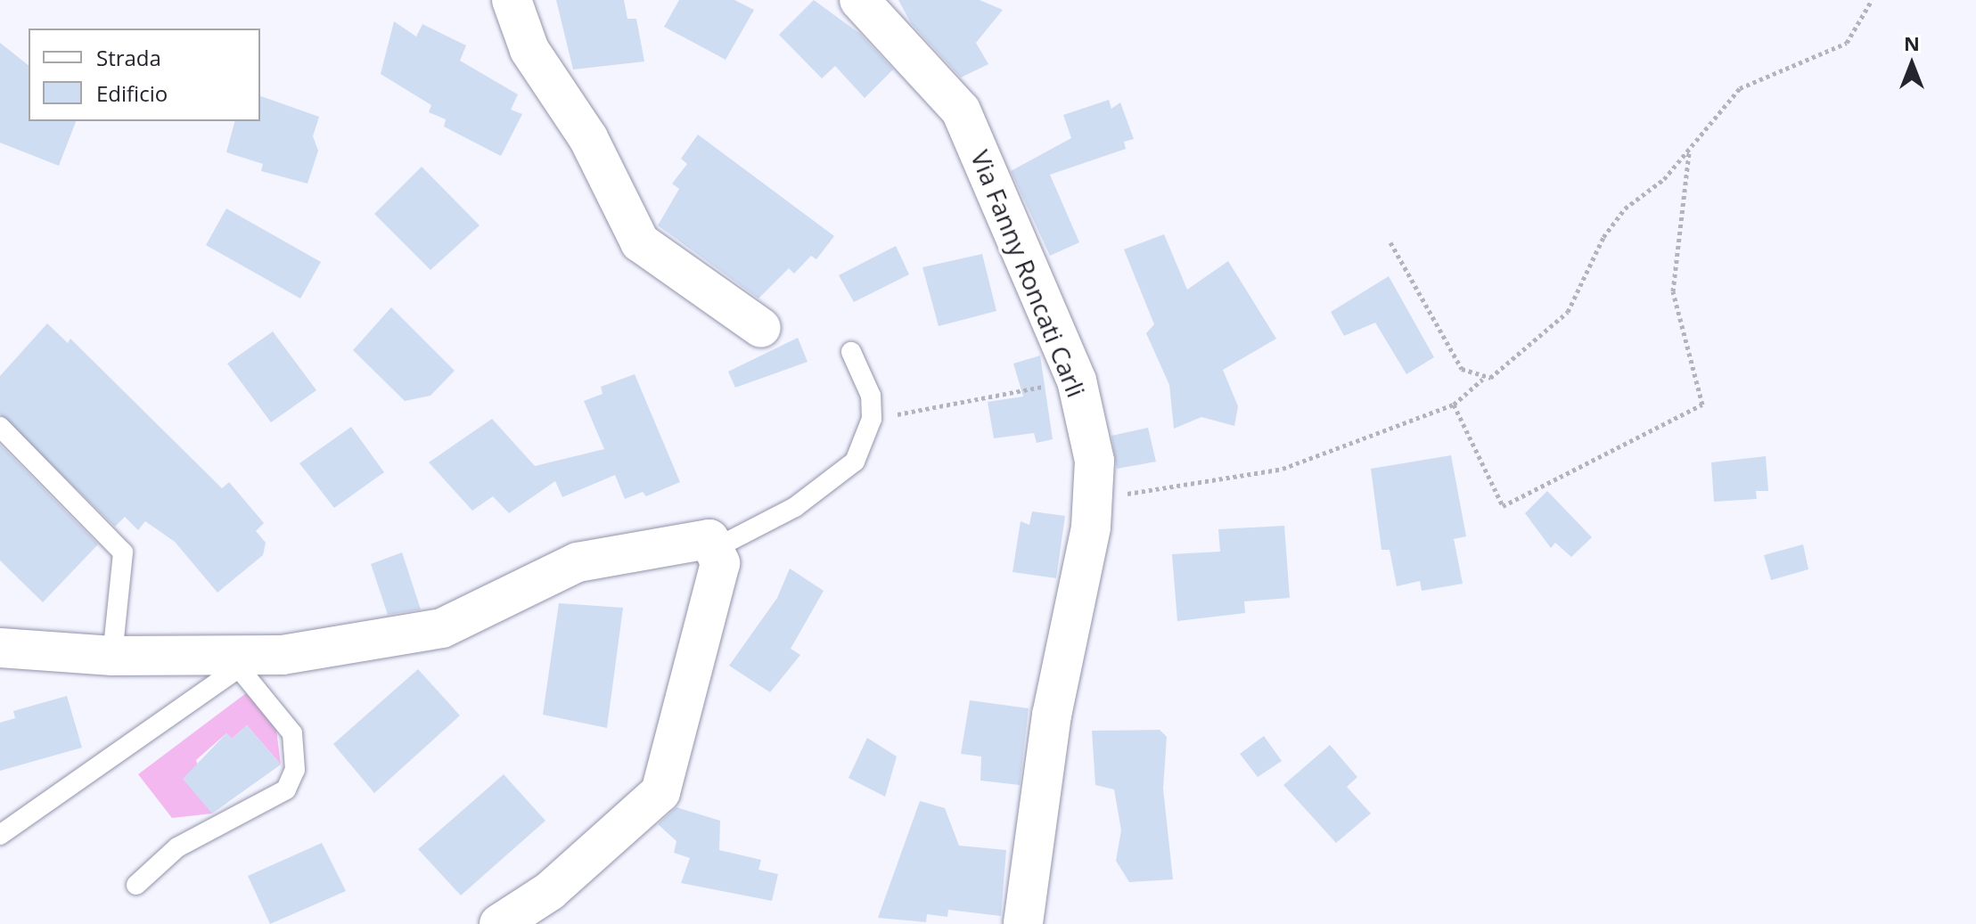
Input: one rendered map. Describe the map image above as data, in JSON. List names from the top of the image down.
{
  "streets": {
    "street": ["Via Fanny Roncati Carli"]
  },
  "legend": ["Strada", "Edificio"],
  "north": "top"
}
